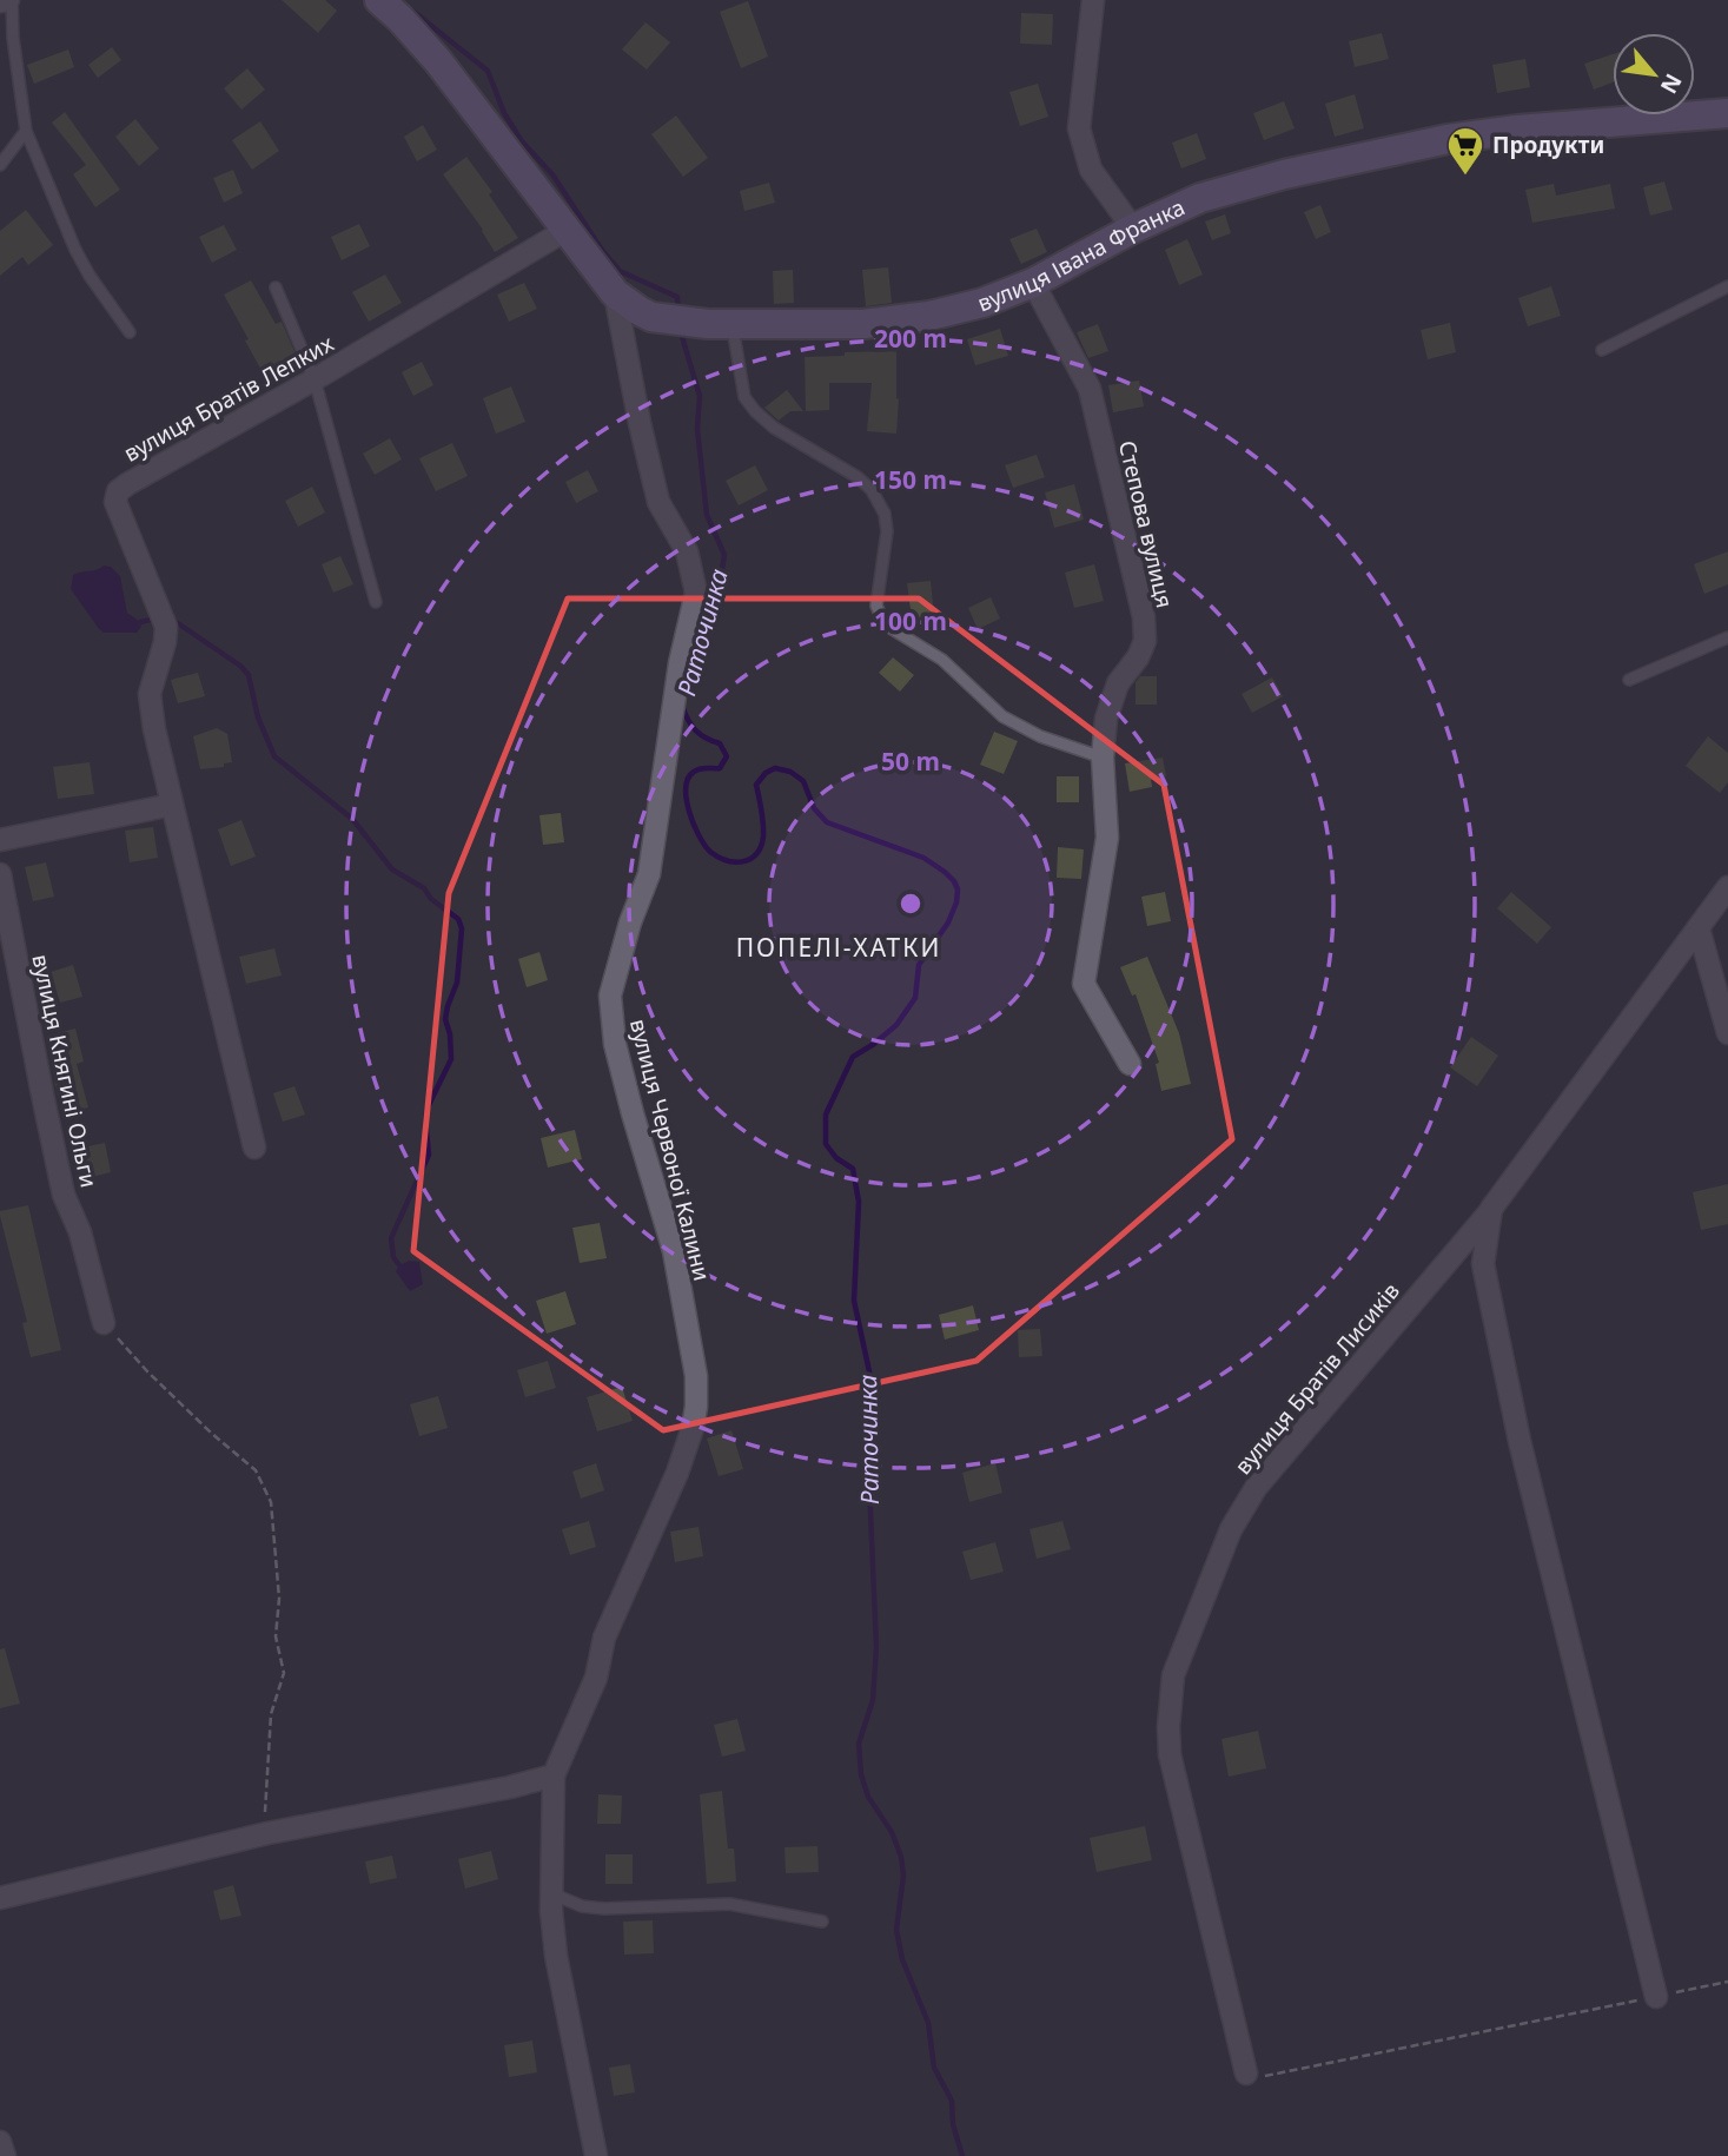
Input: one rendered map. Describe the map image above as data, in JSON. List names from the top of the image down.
{
  "streets": {
    "main road": ["вулиця Івана Франка"],
    "street": [
      "вулиця Братів Лепких",
      "Степова вулиця",
      "вулиця Княгині Ольги",
      "вулиця Червоної Калини",
      "вулиця Братів Лисиків"
    ]
  },
  "crossings": [
    ["вулиця Івана Франка", "вулиця Братів Лепких"],
    ["вулиця Івана Франка", "Степова вулиця"],
    ["вулиця Івана Франка", "вулиця Червоної Калини"]
  ],
  "districts": ["ПОПЕЛІ-ХАТКИ"],
  "water": ["Раточинка"],
  "places": {
    "supermarket": ["Продукти"]
  },
  "north": "bottom right",
  "rings": [
    "200 m",
    "150 m",
    "100 m",
    "50 m"
  ]
}
